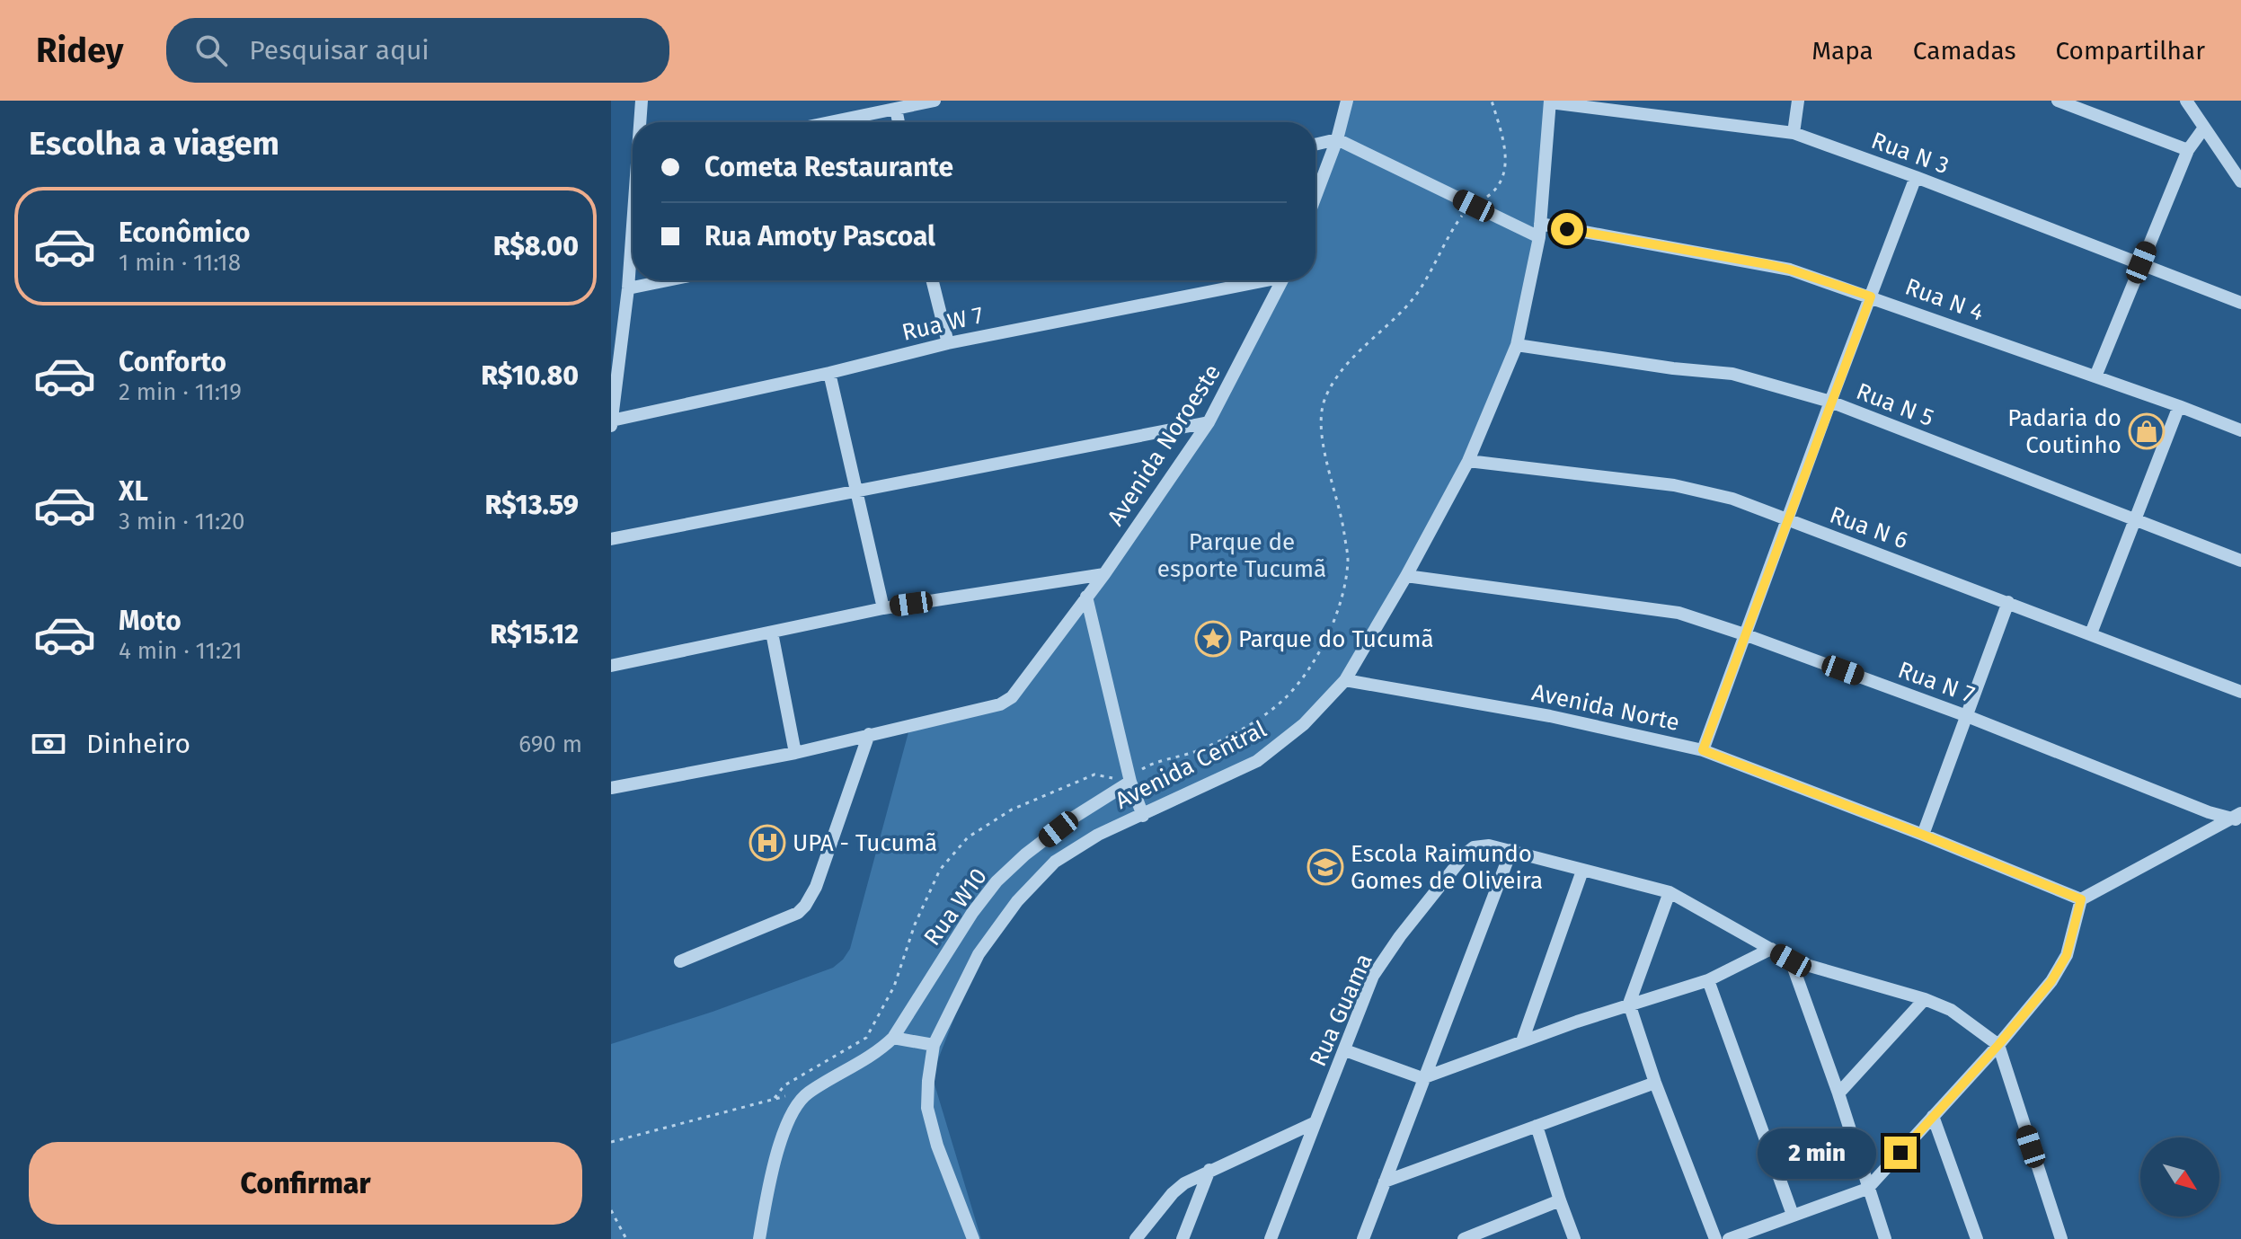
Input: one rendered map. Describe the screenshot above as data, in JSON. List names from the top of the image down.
{
  "streets": {
    "street": [
      "Rua N 3",
      "Rua N 4",
      "Rua W 7",
      "Rua N 5",
      "Avenida Noroeste",
      "Rua N 6",
      "Rua N 7",
      "Avenida Norte",
      "Avenida Central",
      "Rua W10",
      "Rua Guama"
    ]
  },
  "crossings": [
    ["Rua N 3", "Avenida Central"],
    ["Rua N 4", "Avenida Central"],
    ["Rua N 5", "Avenida Central"],
    ["Rua N 6", "Avenida Central"],
    ["Rua N 7", "Avenida Central"],
    ["Avenida Norte", "Avenida Central"]
  ],
  "parks": ["Parque de esporte Tucumã"],
  "places": {
    "shop": ["Padaria do Coutinho"],
    "place": ["Parque do Tucumã"],
    "hospital": ["UPA - Tucumã"],
    "school or university": ["Escola Raimundo Gomes de Oliveira"]
  },
  "north": "bottom right",
  "page": {
    "header": "Ridey",
    "search": "Pesquisar aqui",
    "nav": ["Mapa", "Camadas", "Compartilhar"],
    "heading": "Escolha a viagem",
    "banner": ["Cometa Restaurante", "Rua Amoty Pascoal"],
    "list": [
      {
        "name": "Econômico",
        "note": "1 min · 11:18",
        "value": "R$8.00"
      },
      {
        "name": "Conforto",
        "note": "2 min · 11:19",
        "value": "R$10.80"
      },
      {
        "name": "XL",
        "note": "3 min · 11:20",
        "value": "R$13.59"
      },
      {
        "name": "Moto",
        "note": "4 min · 11:21",
        "value": "R$15.12"
      }
    ],
    "pay": ["Dinheiro", "690 m"],
    "buttons": "Confirmar",
    "bubble": "2 min"
  }
}
